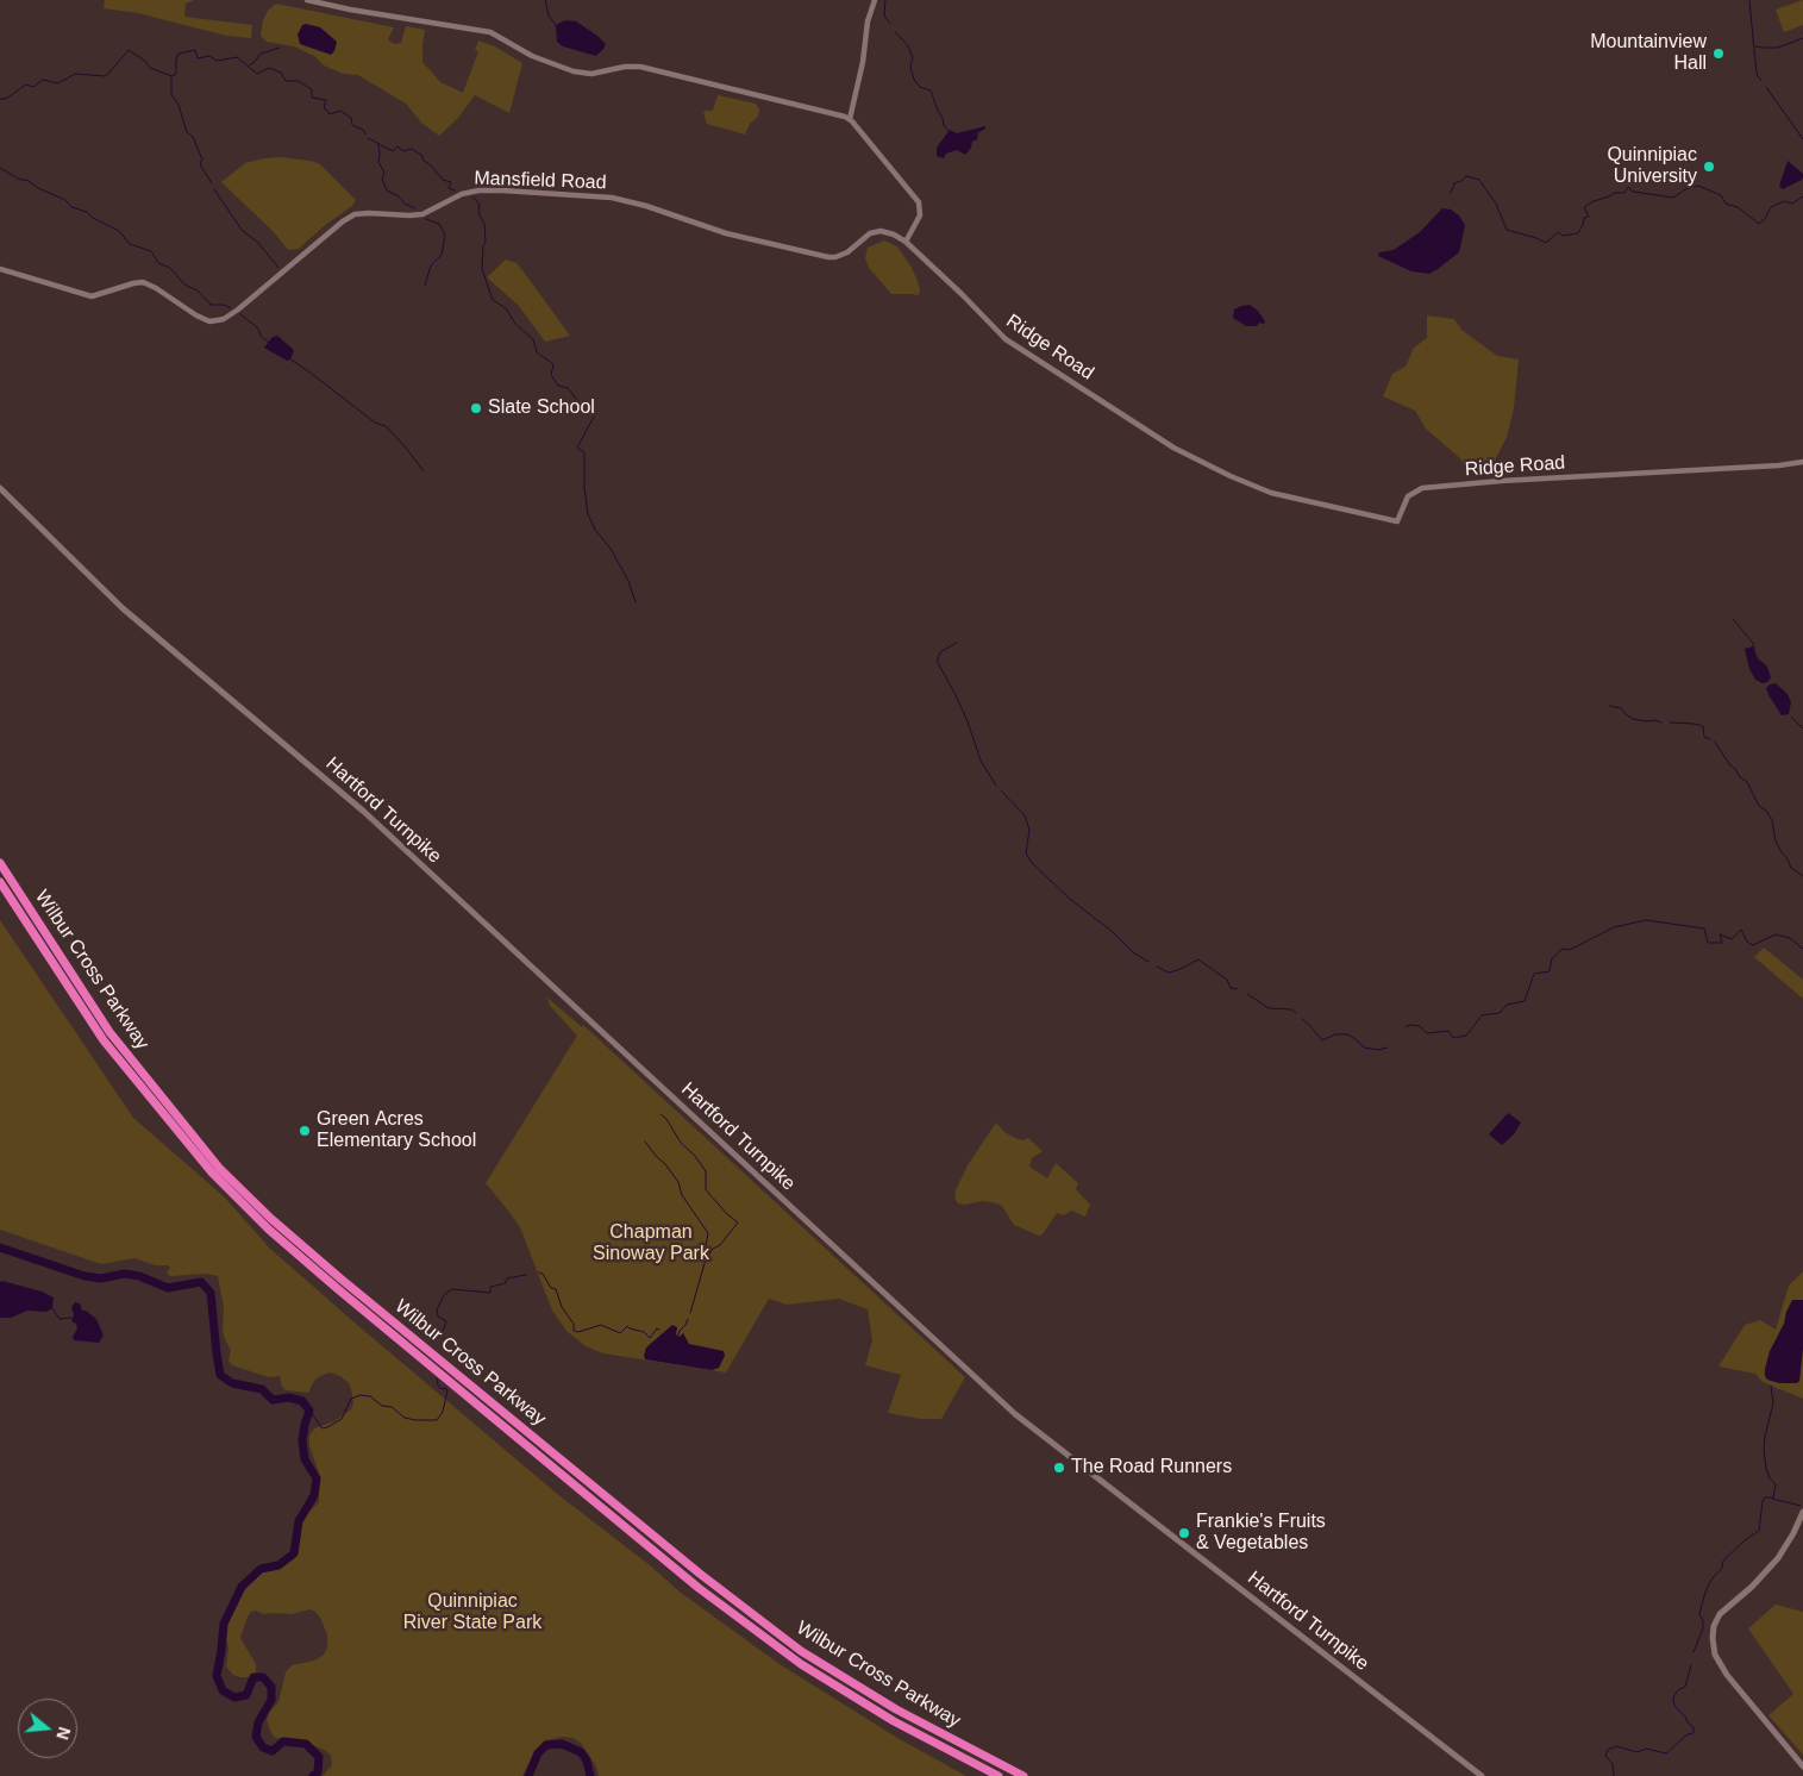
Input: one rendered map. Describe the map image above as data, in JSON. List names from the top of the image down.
{
  "streets": {
    "highway": ["Wilbur Cross Parkway"],
    "main road": ["Hartford Turnpike"],
    "street": ["Mansfield Road", "Ridge Road"]
  },
  "crossings": [
    ["Mansfield Road", "Ridge Road"]
  ],
  "parks": ["Chapman Sinoway Park", "Quinnipiac River State Park"],
  "places": [
    "Mountainview Hall",
    "Quinnipiac University",
    "Slate School",
    "Green Acres Elementary School",
    "The Road Runners",
    "Frankie's Fruits & Vegetables"
  ],
  "north": "right"
}
